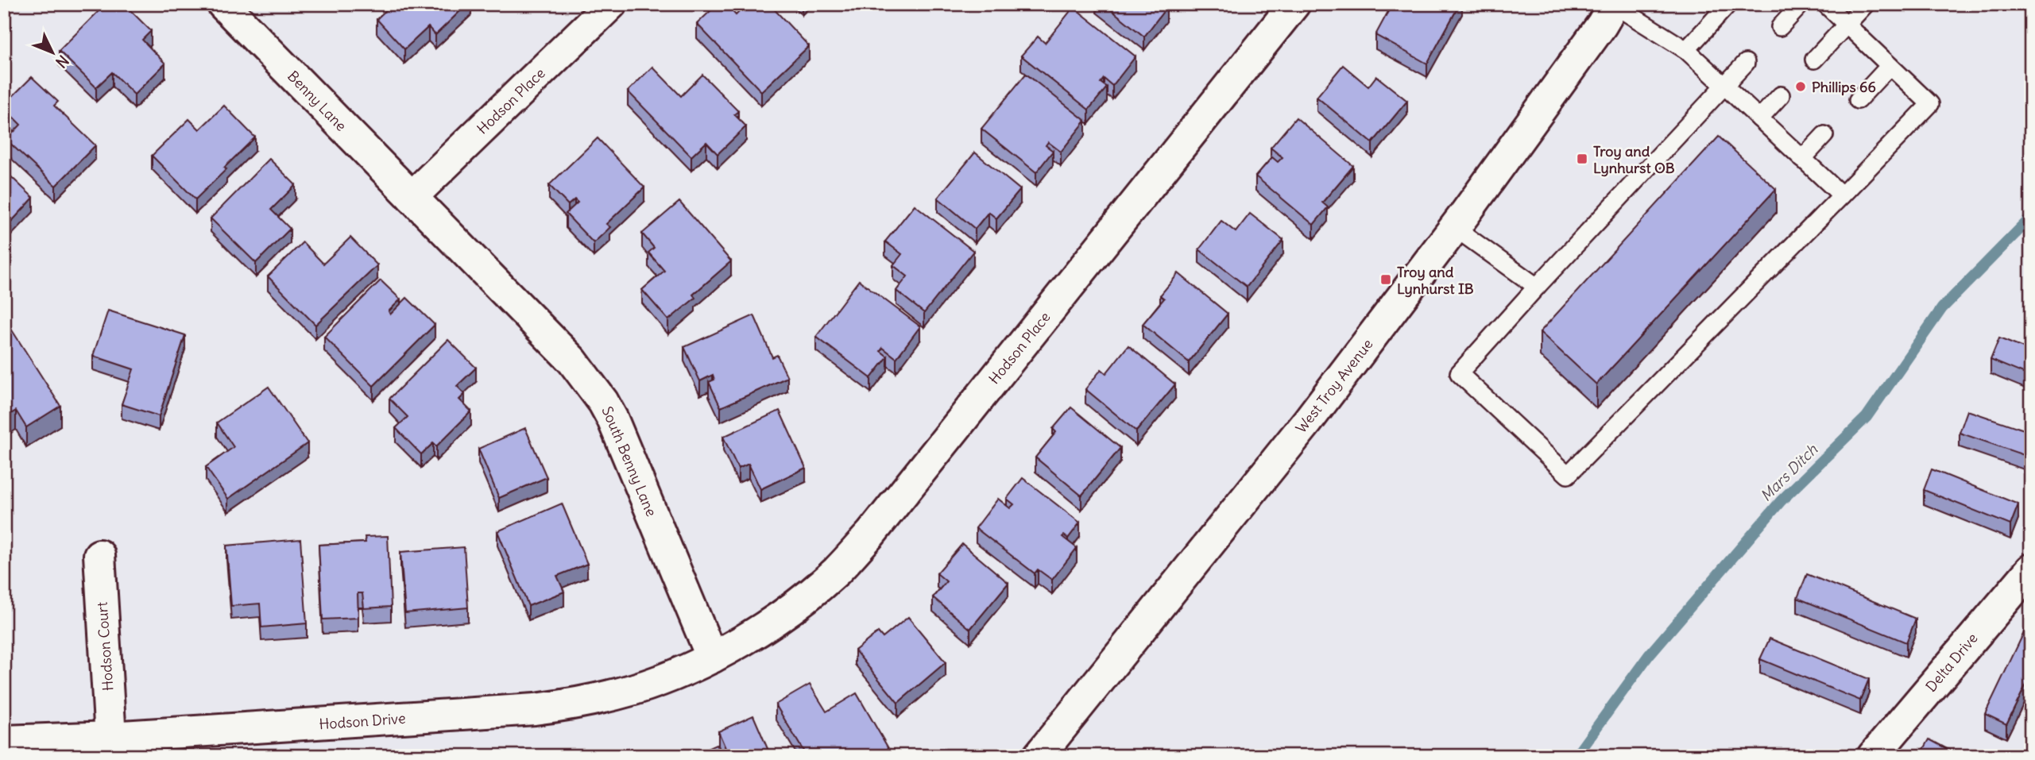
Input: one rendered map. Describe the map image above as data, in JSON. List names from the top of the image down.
{
  "streets": {
    "street": [
      "Benny Lane",
      "Hodson Place",
      "West Troy Avenue",
      "South Benny Lane",
      "Hodson Court",
      "Delta Drive",
      "Hodson Drive"
    ]
  },
  "crossings": [
    ["Benny Lane", "Hodson Place"],
    ["Benny Lane", "South Benny Lane"],
    ["Hodson Place", "South Benny Lane"],
    ["Hodson Place", "Hodson Drive"],
    ["South Benny Lane", "Hodson Drive"],
    ["Hodson Court", "Hodson Drive"]
  ],
  "water": ["Mars Ditch"],
  "places": {
    "other": ["Phillips 66"],
    "transit": ["Troy and Lynhurst OB", "Troy and Lynhurst IB"]
  },
  "north": "bottom right"
}
